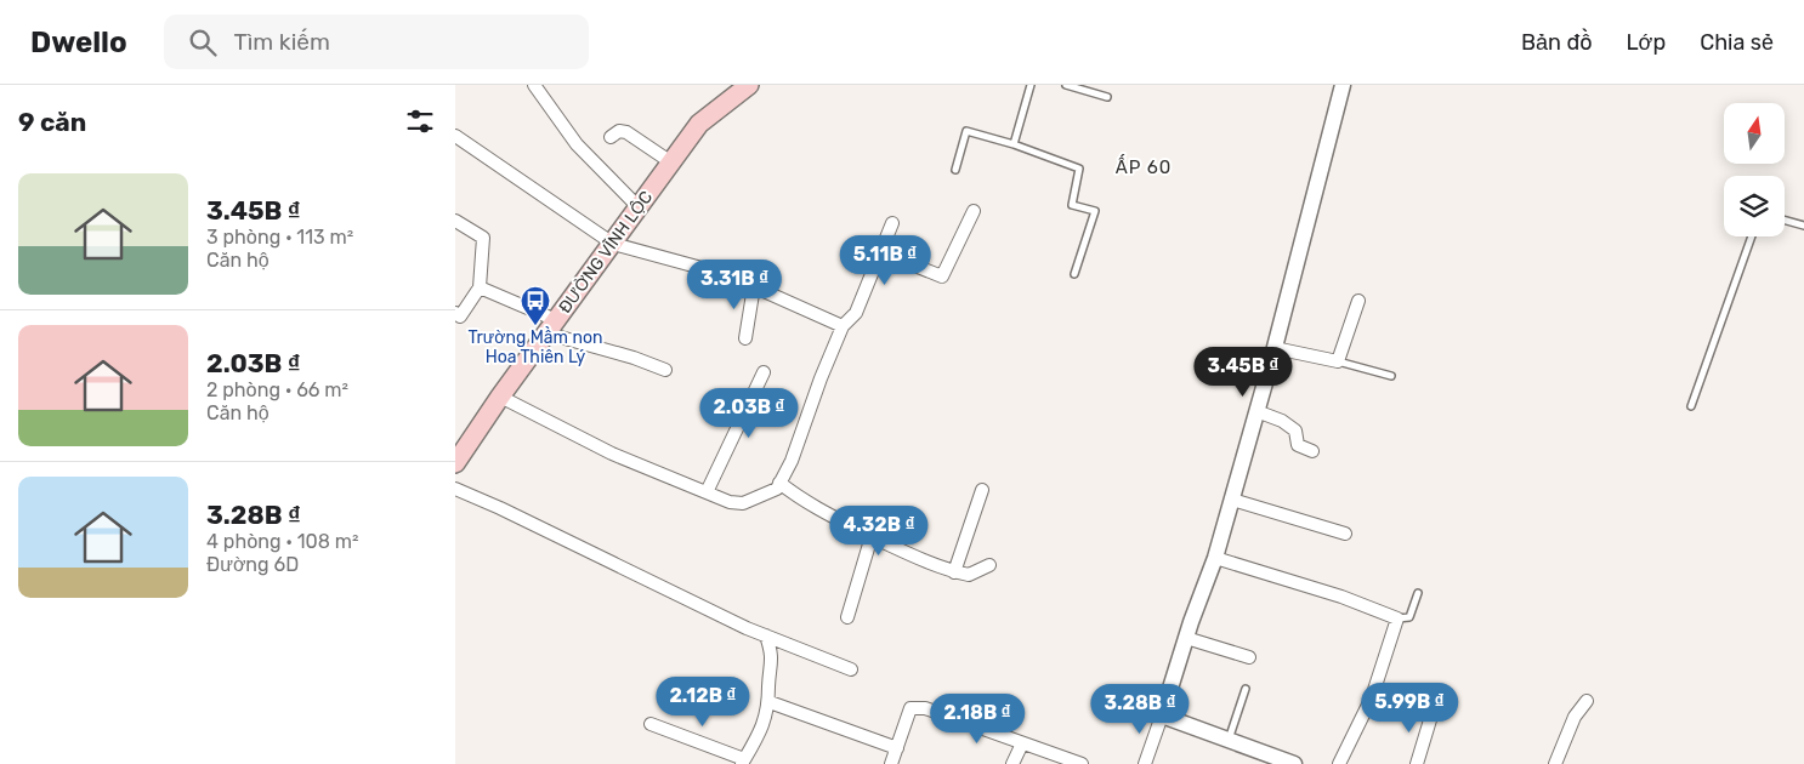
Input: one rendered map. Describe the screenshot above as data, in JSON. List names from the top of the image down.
{
  "streets": {
    "main road": ["ĐƯỜNG VĨNH LỘC"]
  },
  "districts": ["ẤP 60"],
  "places": {
    "bus stop": ["Trường Mầm non Hoa Thiên Lý"]
  },
  "north": "top",
  "page": {
    "header": "Dwello",
    "search": "Tìm kiếm",
    "nav": ["Bản đồ", "Lớp", "Chia sẻ"],
    "heading": "9 căn",
    "list": [
      {
        "name": "3.45B ₫",
        "note": "3 phòng · 113 m² · Căn hộ"
      },
      {
        "name": "2.03B ₫",
        "note": "2 phòng · 66 m² · Căn hộ"
      },
      {
        "name": "3.28B ₫",
        "note": "4 phòng · 108 m² · Đường 6D"
      }
    ],
    "price": [
      "5.11B ₫",
      "3.31B ₫",
      "3.45B ₫",
      "2.03B ₫",
      "4.32B ₫",
      "2.12B ₫",
      "5.99B ₫",
      "3.28B ₫",
      "2.18B ₫"
    ]
  }
}
